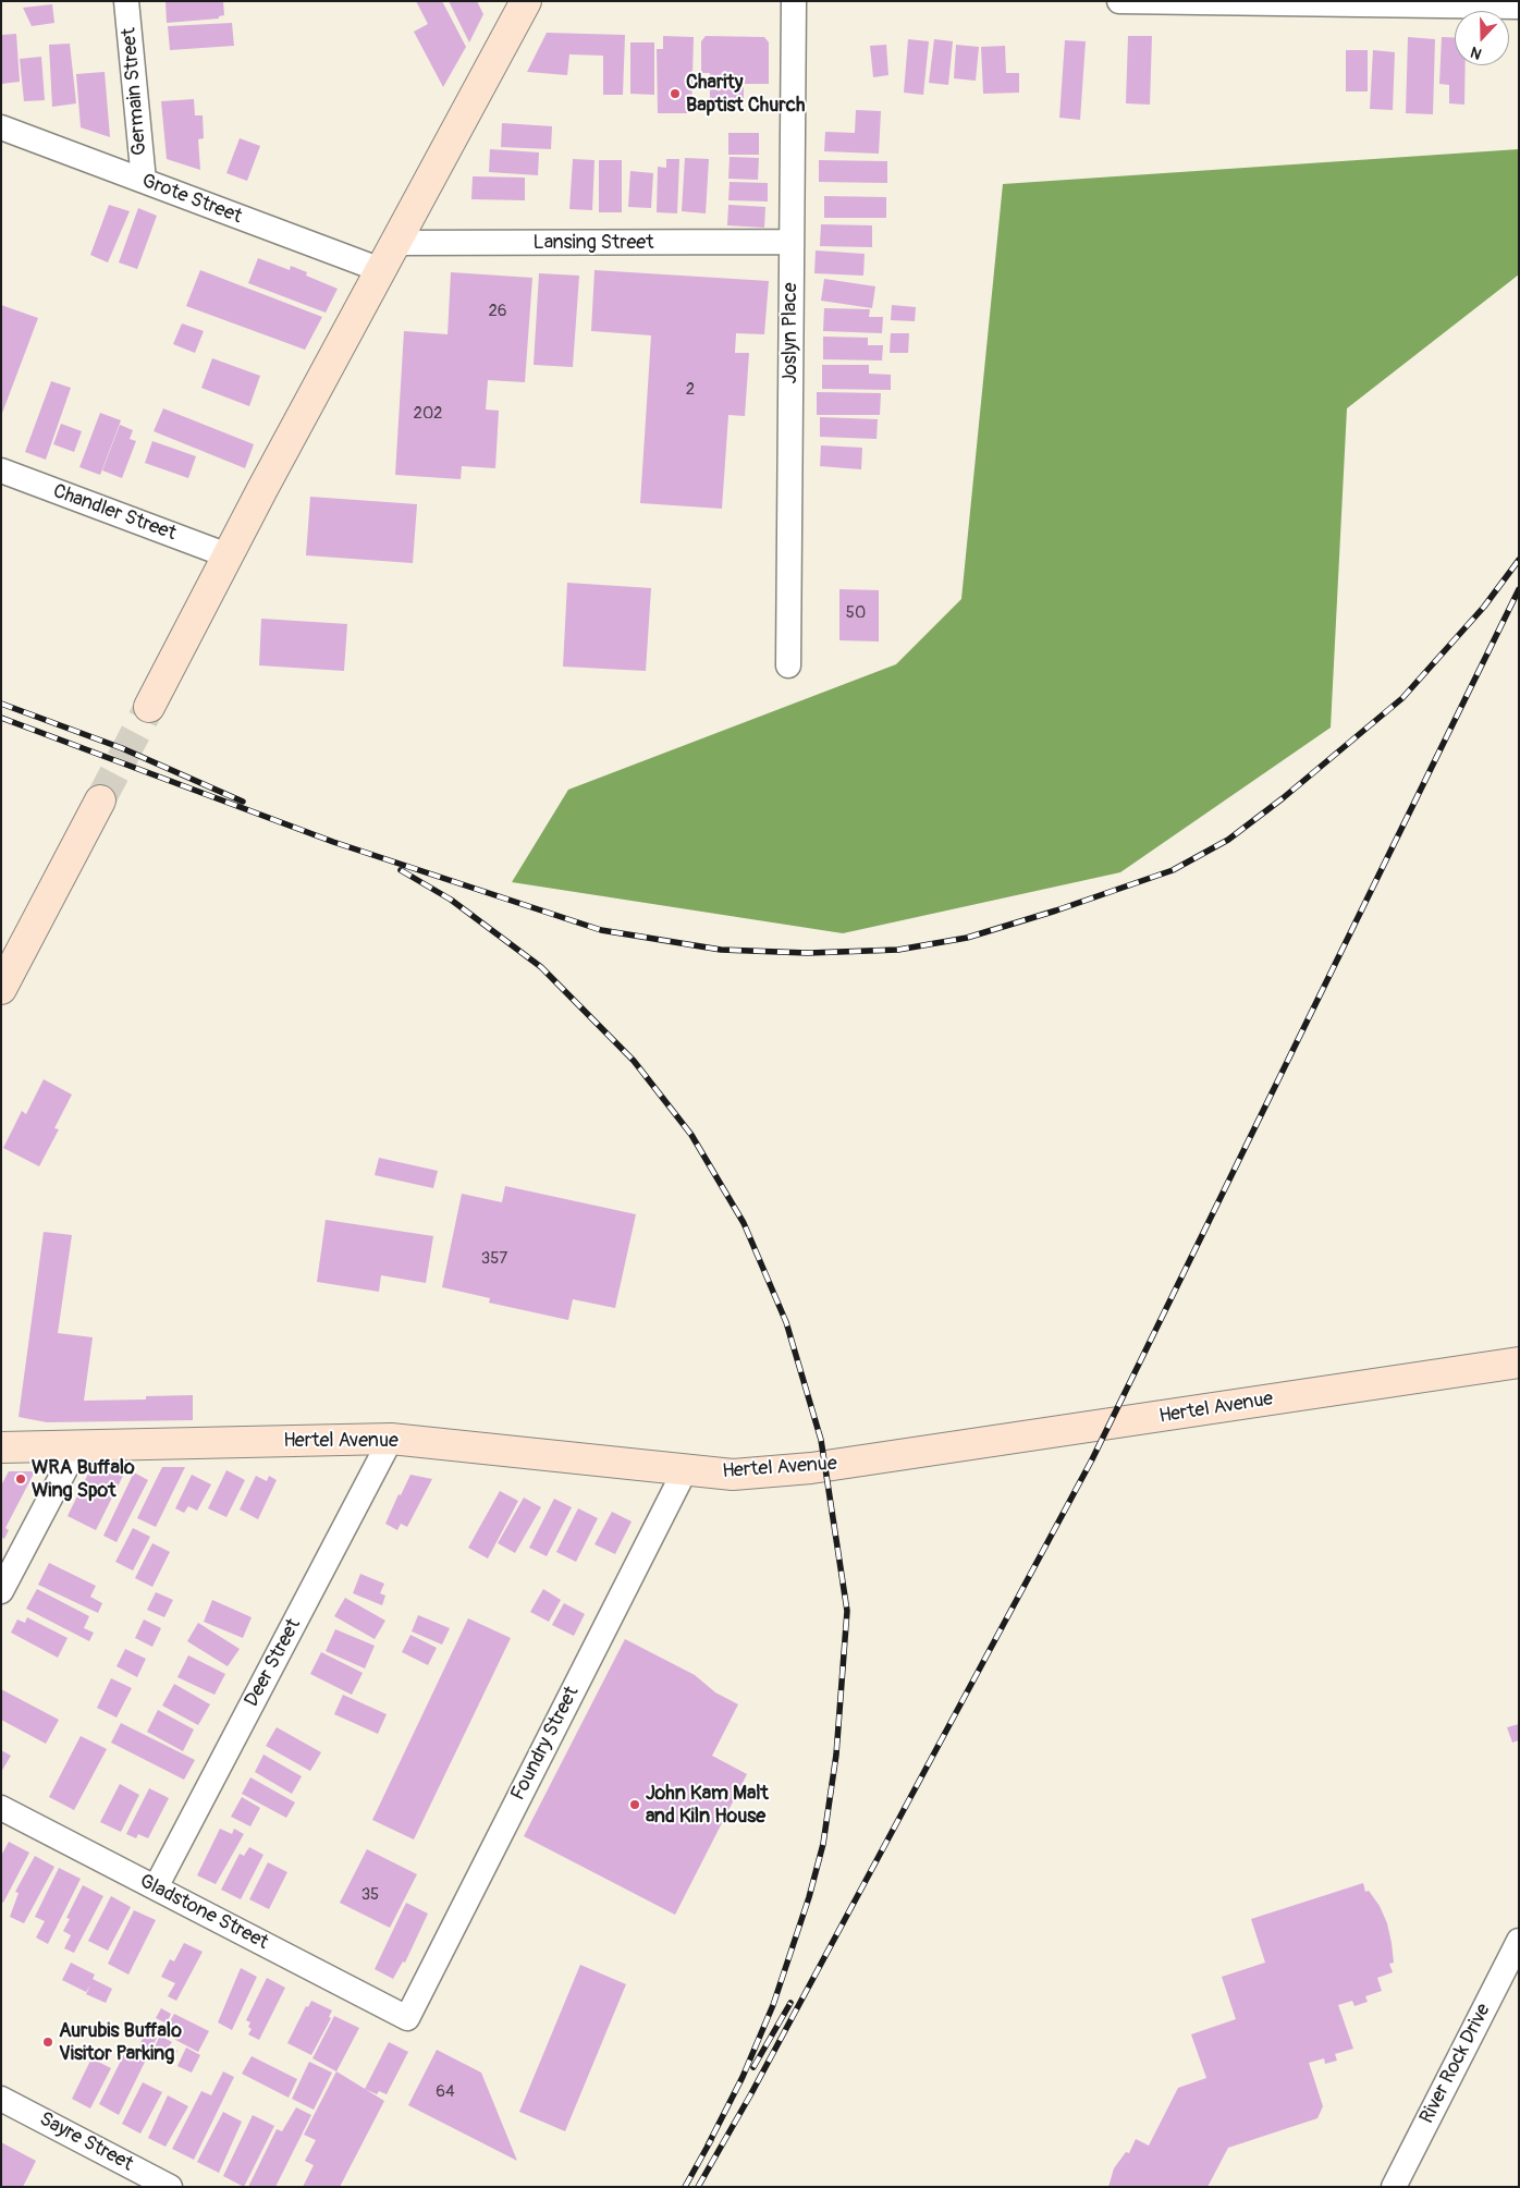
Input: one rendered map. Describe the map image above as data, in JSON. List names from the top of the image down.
{
  "streets": {
    "street": [
      "Germain Street",
      "Grote Street",
      "Lansing Street",
      "Joslyn Place",
      "Chandler Street",
      "Hertel Avenue",
      "Deer Street",
      "Foundry Street",
      "Gladstone Street",
      "River Rock Drive",
      "Sayre Street"
    ]
  },
  "crossings": [
    ["Germain Street", "Grote Street"],
    ["Lansing Street", "Joslyn Place"],
    ["Hertel Avenue", "Deer Street"],
    ["Hertel Avenue", "Foundry Street"],
    ["Deer Street", "Gladstone Street"],
    ["Foundry Street", "Gladstone Street"]
  ],
  "places": [
    "Charity Baptist Church",
    "WRA Buffalo Wing Spot",
    "John Kam Malt and Kiln House",
    "Aurubis Buffalo Visitor Parking"
  ],
  "house_numbers": [
    "26",
    "2",
    "202",
    "50",
    "357",
    "35",
    "64"
  ],
  "north": "bottom"
}
